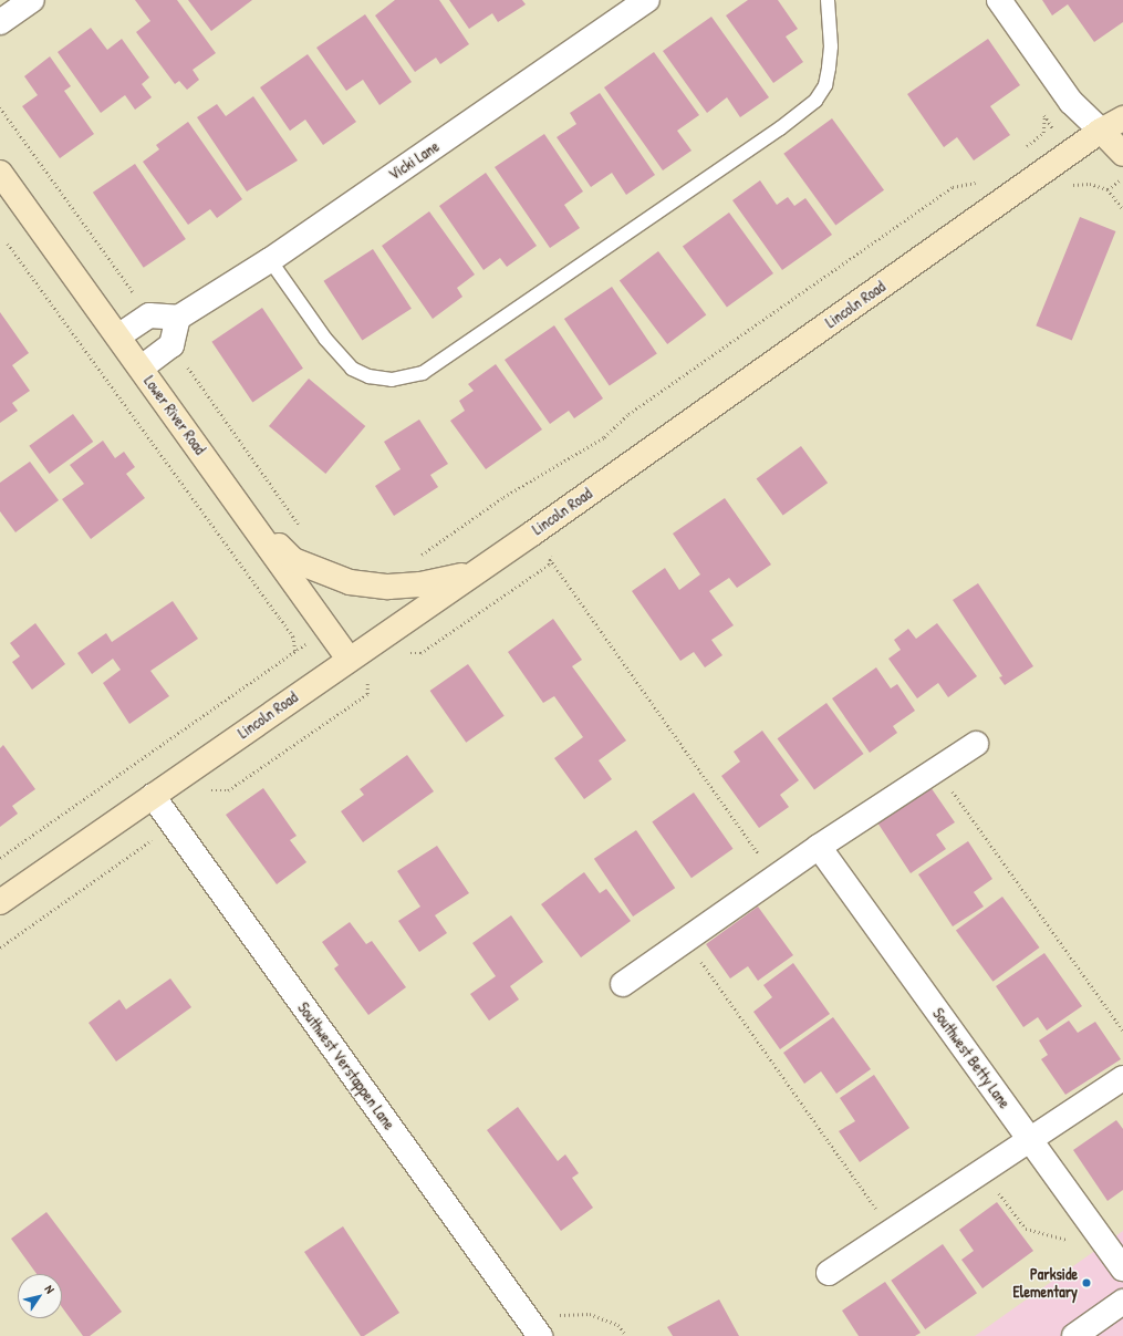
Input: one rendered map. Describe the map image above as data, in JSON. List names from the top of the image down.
{
  "streets": {
    "street": [
      "Vicki Lane",
      "Lincoln Road",
      "Lower River Road",
      "Southwest Betty Lane",
      "Southwest Verstappen Lane"
    ]
  },
  "crossings": [
    ["Lincoln Road", "Lower River Road"],
    ["Lincoln Road", "Southwest Verstappen Lane"]
  ],
  "places": ["Parkside Elementary"],
  "north": "top right"
}
